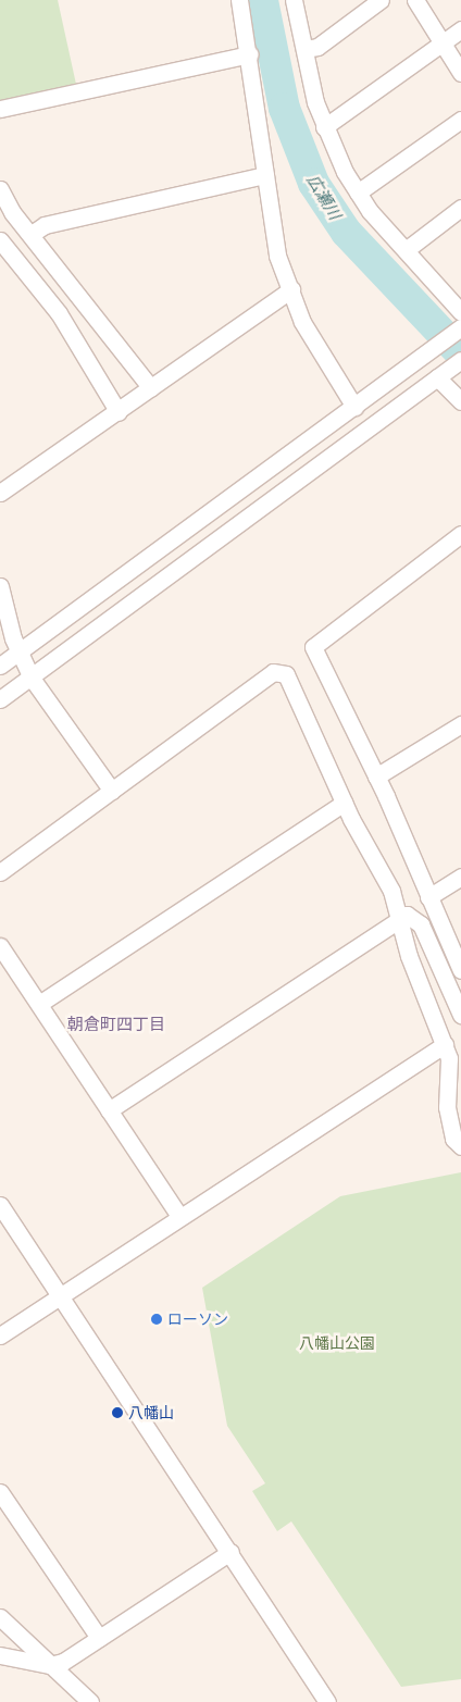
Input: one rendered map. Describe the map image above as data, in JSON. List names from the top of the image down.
{
  "districts": ["朝倉町四丁目"],
  "water": ["広瀬川"],
  "parks": ["八幡山公園"],
  "places": ["ローソン", "八幡山"]
}
